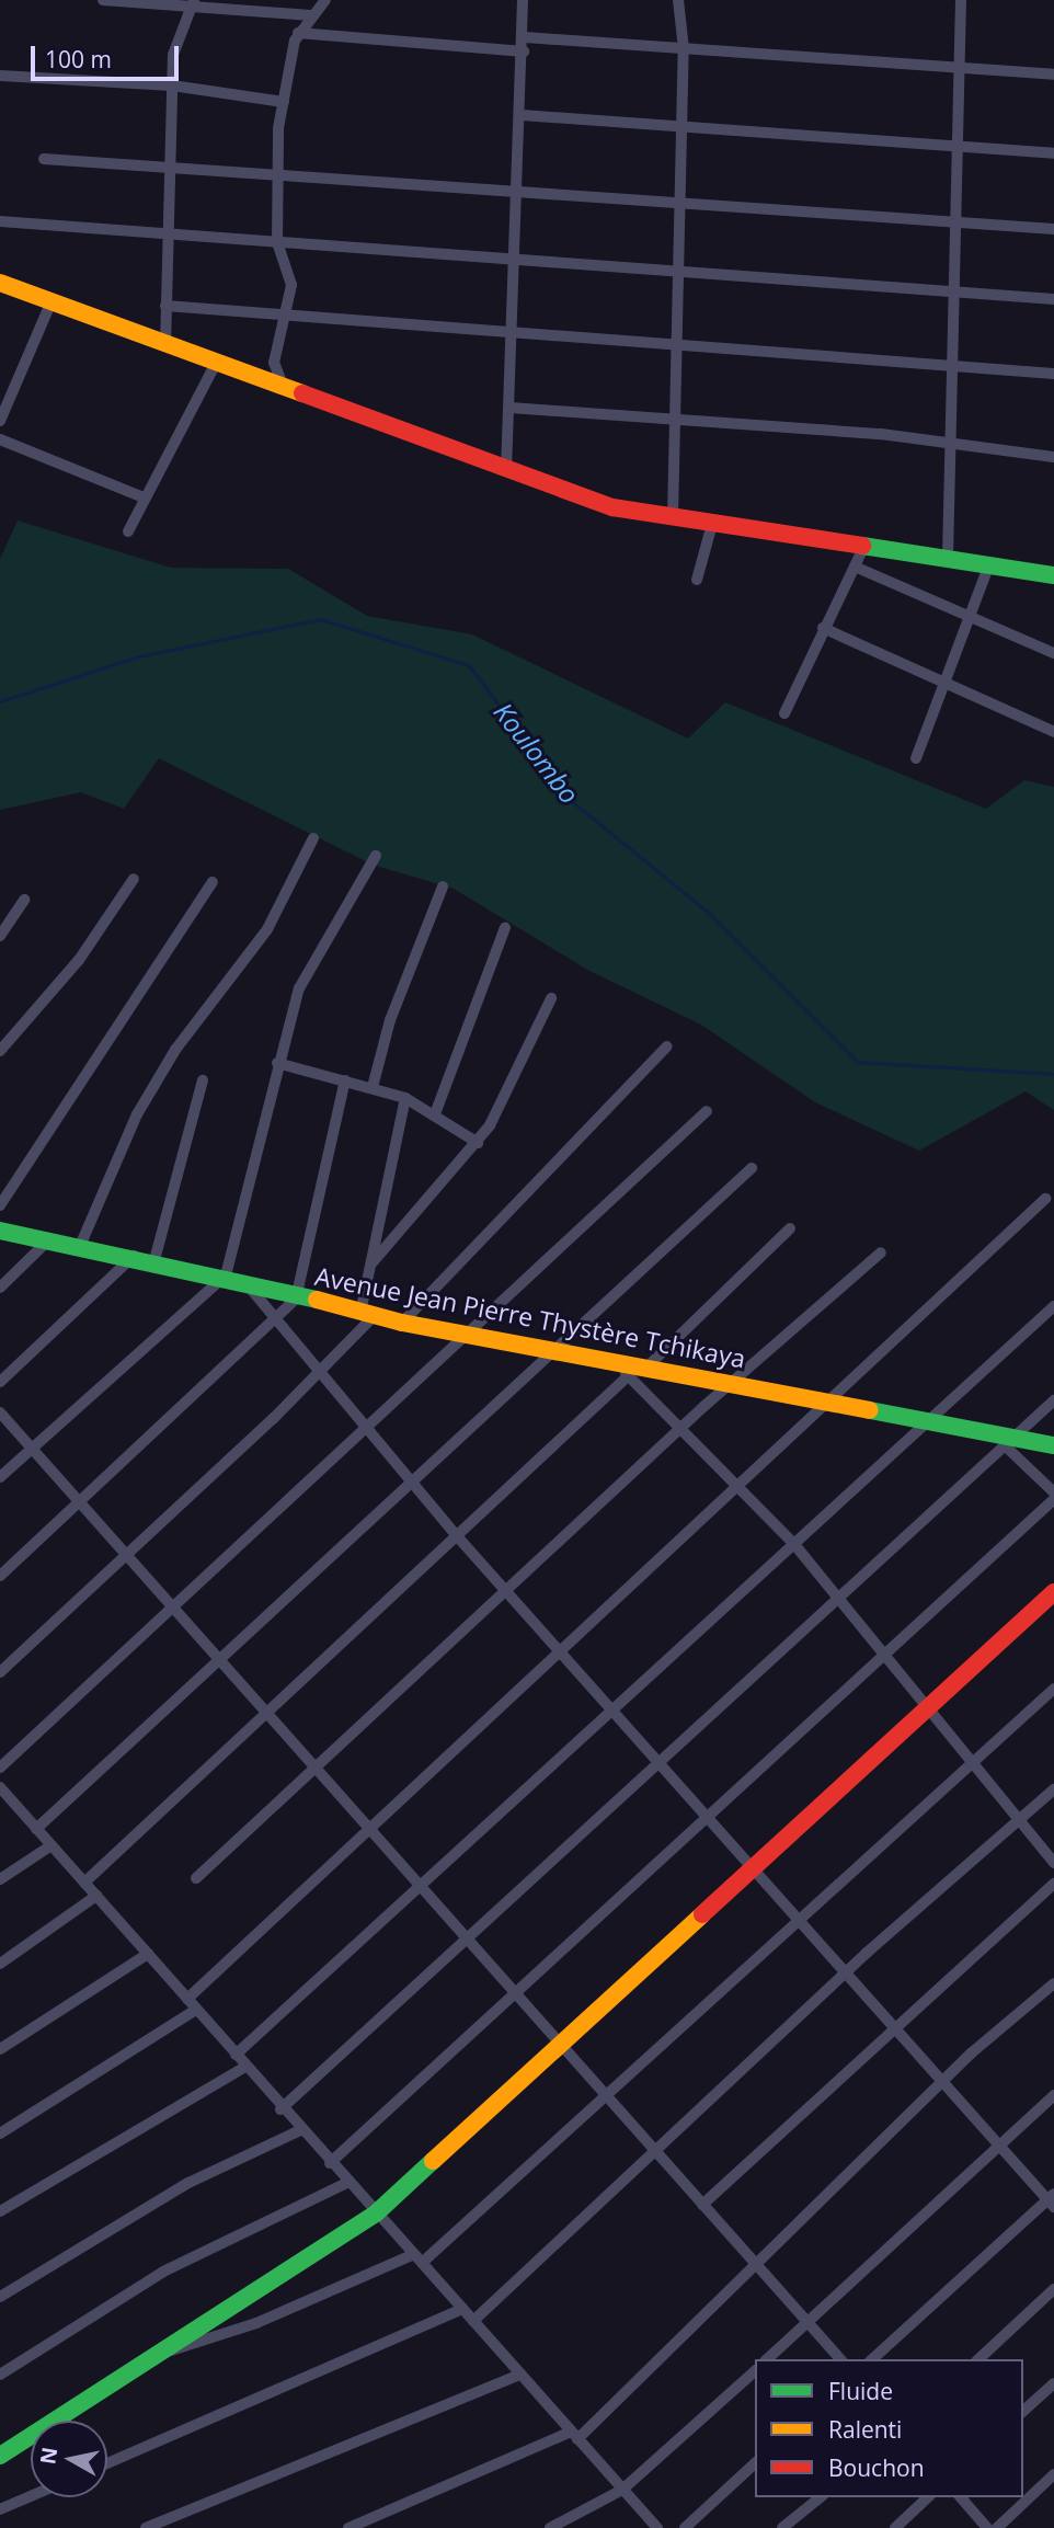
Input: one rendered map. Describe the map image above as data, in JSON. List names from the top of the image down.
{
  "streets": {
    "street": ["Avenue Jean Pierre Thystère Tchikaya"]
  },
  "water": ["Koulombo"],
  "legend": ["Fluide", "Ralenti", "Bouchon"],
  "scale_bar": "100 m",
  "north": "left"
}
